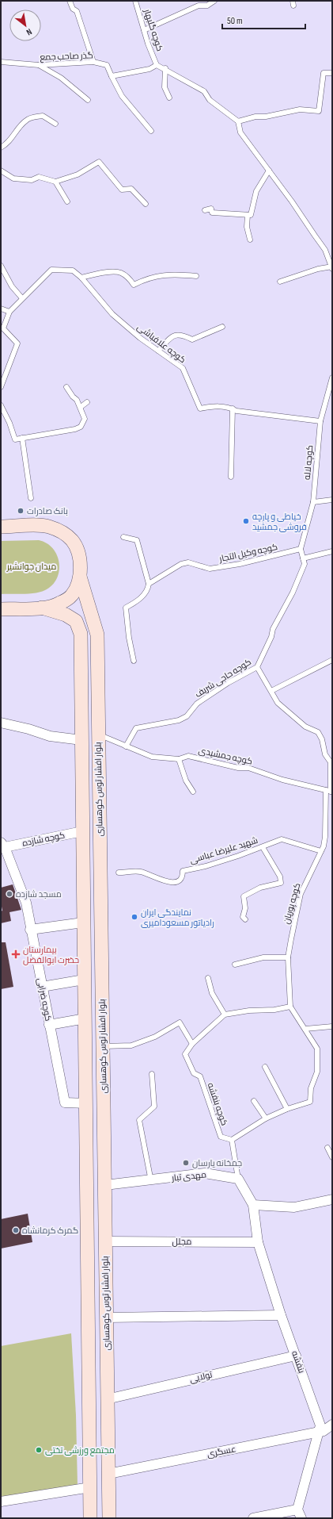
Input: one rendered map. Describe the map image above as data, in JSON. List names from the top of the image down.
{
  "streets": {
    "main road": ["بلوار افشار توس کوهساری"],
    "street": [
      "کوچه شازده",
      "کوچه ضرابی",
      "مهدی تبار",
      "مجلل",
      "بنفشه",
      "تولایی",
      "عسگری"
    ],
    "lane": [
      "کوچه گلبهار",
      "گذر صاحب جمع",
      "کوچه علافباشی",
      "کوچه لاله",
      "کوچه وکیل التجار",
      "کوچه حاجی شریف",
      "کوچه جمشیدی",
      "شهید علیرضا عباسی",
      "کوچه پوریان",
      "کوچه بنفشه"
    ]
  },
  "crossings": [
    ["کوچه علافباشی", "کوچه لاله"],
    ["کوچه لاله", "کوچه وکیل التجار"],
    ["کوچه لاله", "کوچه حاجی شریف"],
    ["کوچه وکیل التجار", "کوچه حاجی شریف"],
    ["کوچه حاجی شریف", "کوچه جمشیدی"],
    ["کوچه حاجی شریف", "کوچه پوریان"],
    ["کوچه جمشیدی", "بلوار افشار توس کوهساری"],
    ["کوچه جمشیدی", "کوچه پوریان"],
    ["بلوار افشار توس کوهساری", "کوچه شازده"],
    ["بلوار افشار توس کوهساری", "کوچه ضرابی"],
    ["بلوار افشار توس کوهساری", "مهدی تبار"],
    ["بلوار افشار توس کوهساری", "مجلل"],
    ["بلوار افشار توس کوهساری", "تولایی"],
    ["بلوار افشار توس کوهساری", "عسگری"],
    ["کوچه شازده", "کوچه ضرابی"],
    ["شهید علیرضا عباسی", "کوچه پوریان"],
    ["مجلل", "بنفشه"],
    ["بنفشه", "تولایی"],
    ["بنفشه", "عسگری"]
  ],
  "parks": ["میدان جوانشیر"],
  "places": {
    "other": [
      "بانک صادرات",
      "خیاطی ‌‌و‌ پارچه فروشی جمشید",
      "مسجد شازده",
      "نمایندگی ایران رادیاتور مسعودامیری",
      "جمخانه یارسان",
      "گمرک کرمانشاه",
      "مجتمع ورزشی تختی"
    ],
    "health": ["بیمارستان حضرت ابوالفضل"]
  },
  "scale_bar": "50 m",
  "north": "bottom right"
}
